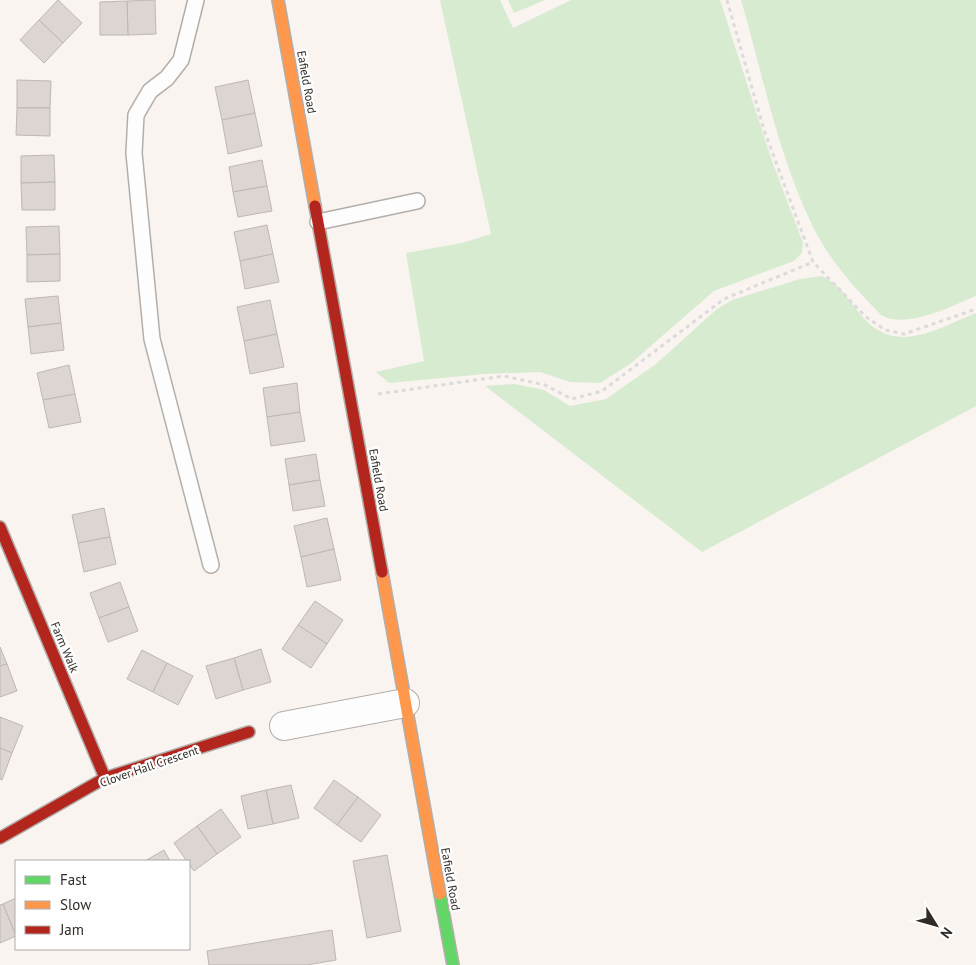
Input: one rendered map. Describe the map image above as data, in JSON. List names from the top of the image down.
{
  "streets": {
    "street": ["Eafield Road", "Farm Walk", "Clover Hall Crescent"]
  },
  "crossings": [
    ["Farm Walk", "Clover Hall Crescent"]
  ],
  "legend": ["Fast", "Slow", "Jam"],
  "north": "bottom right"
}
